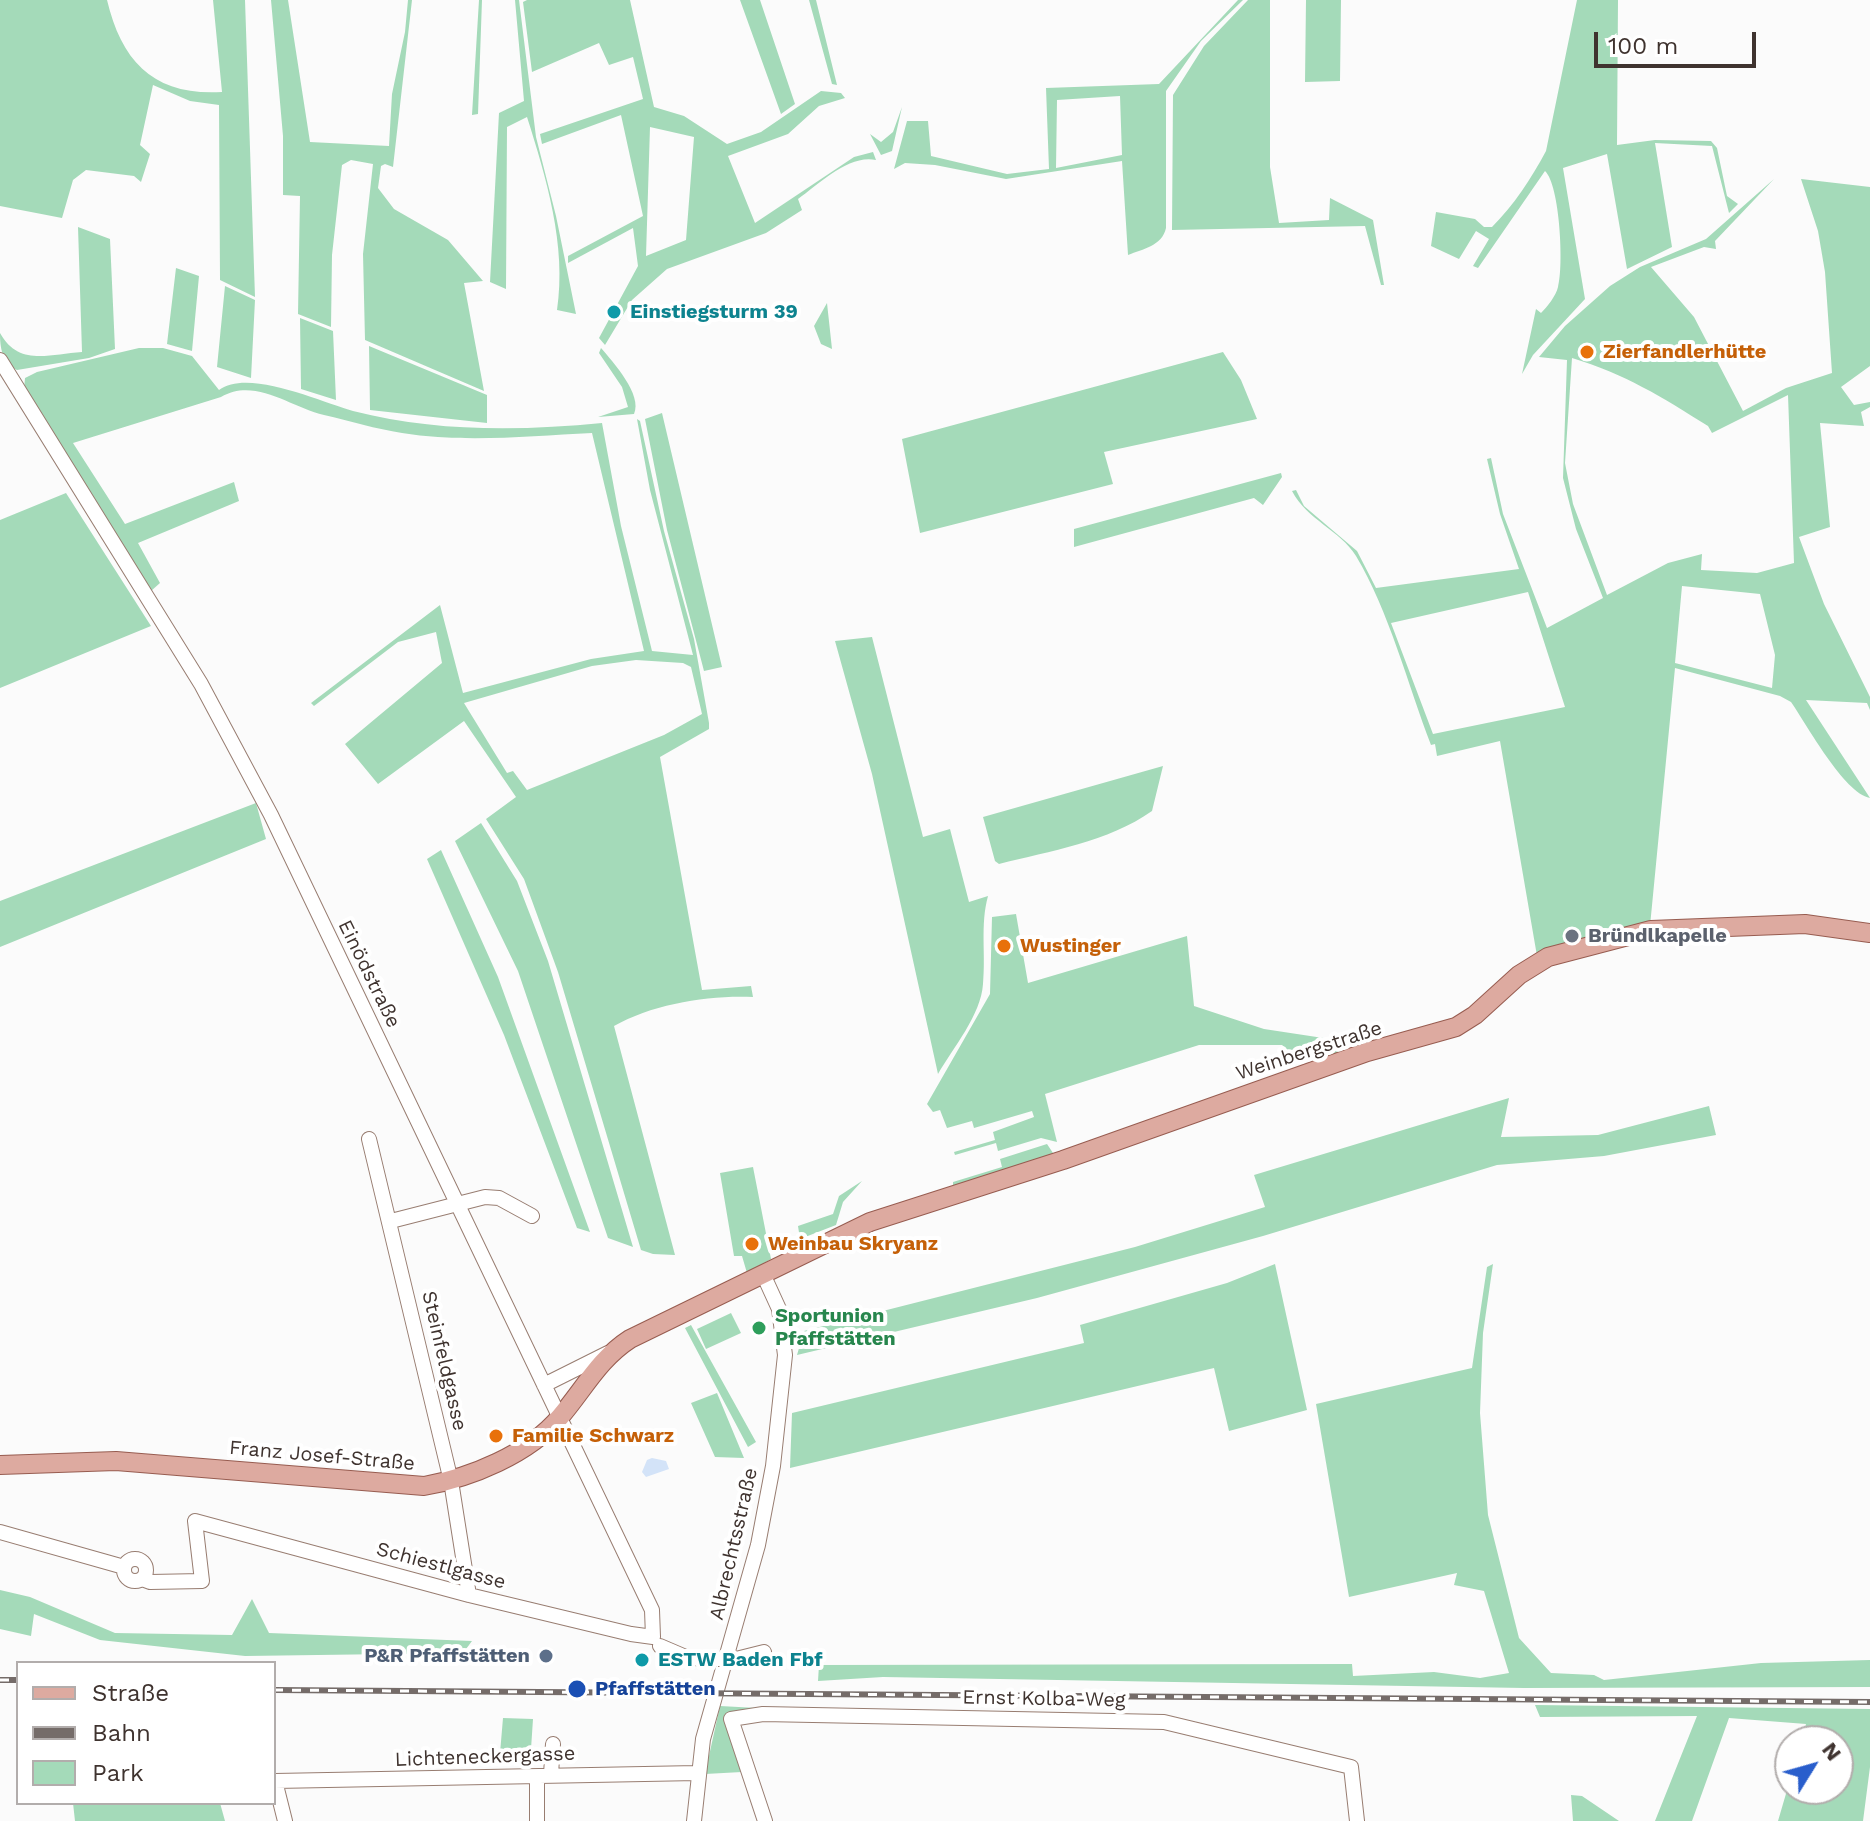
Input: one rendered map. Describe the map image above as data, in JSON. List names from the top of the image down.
{
  "streets": {
    "main road": ["Weinbergstraße", "Franz Josef-Straße"],
    "street": [
      "Einödstraße",
      "Steinfeldgasse",
      "Albrechtsstraße",
      "Schiestlgasse",
      "Ernst Kolba-Weg",
      "Lichteneckergasse"
    ]
  },
  "crossings": [
    ["Einödstraße", "Franz Josef-Straße"],
    ["Einödstraße", "Schiestlgasse"],
    ["Weinbergstraße", "Franz Josef-Straße"],
    ["Weinbergstraße", "Albrechtsstraße"],
    ["Steinfeldgasse", "Franz Josef-Straße"],
    ["Steinfeldgasse", "Schiestlgasse"],
    ["Franz Josef-Straße", "Albrechtsstraße"],
    ["Albrechtsstraße", "Lichteneckergasse"]
  ],
  "places": [
    "Einstiegsturm 39",
    "Zierfandlerhütte",
    "Bründlkapelle",
    "Wustinger",
    "Weinbau Skryanz",
    "Sportunion Pfaffstätten",
    "Familie Schwarz",
    "P&R Pfaffstätten",
    "ESTW Baden Fbf",
    "Pfaffstätten"
  ],
  "legend": ["Straße", "Bahn", "Park"],
  "scale_bar": "100 m",
  "north": "top right"
}
